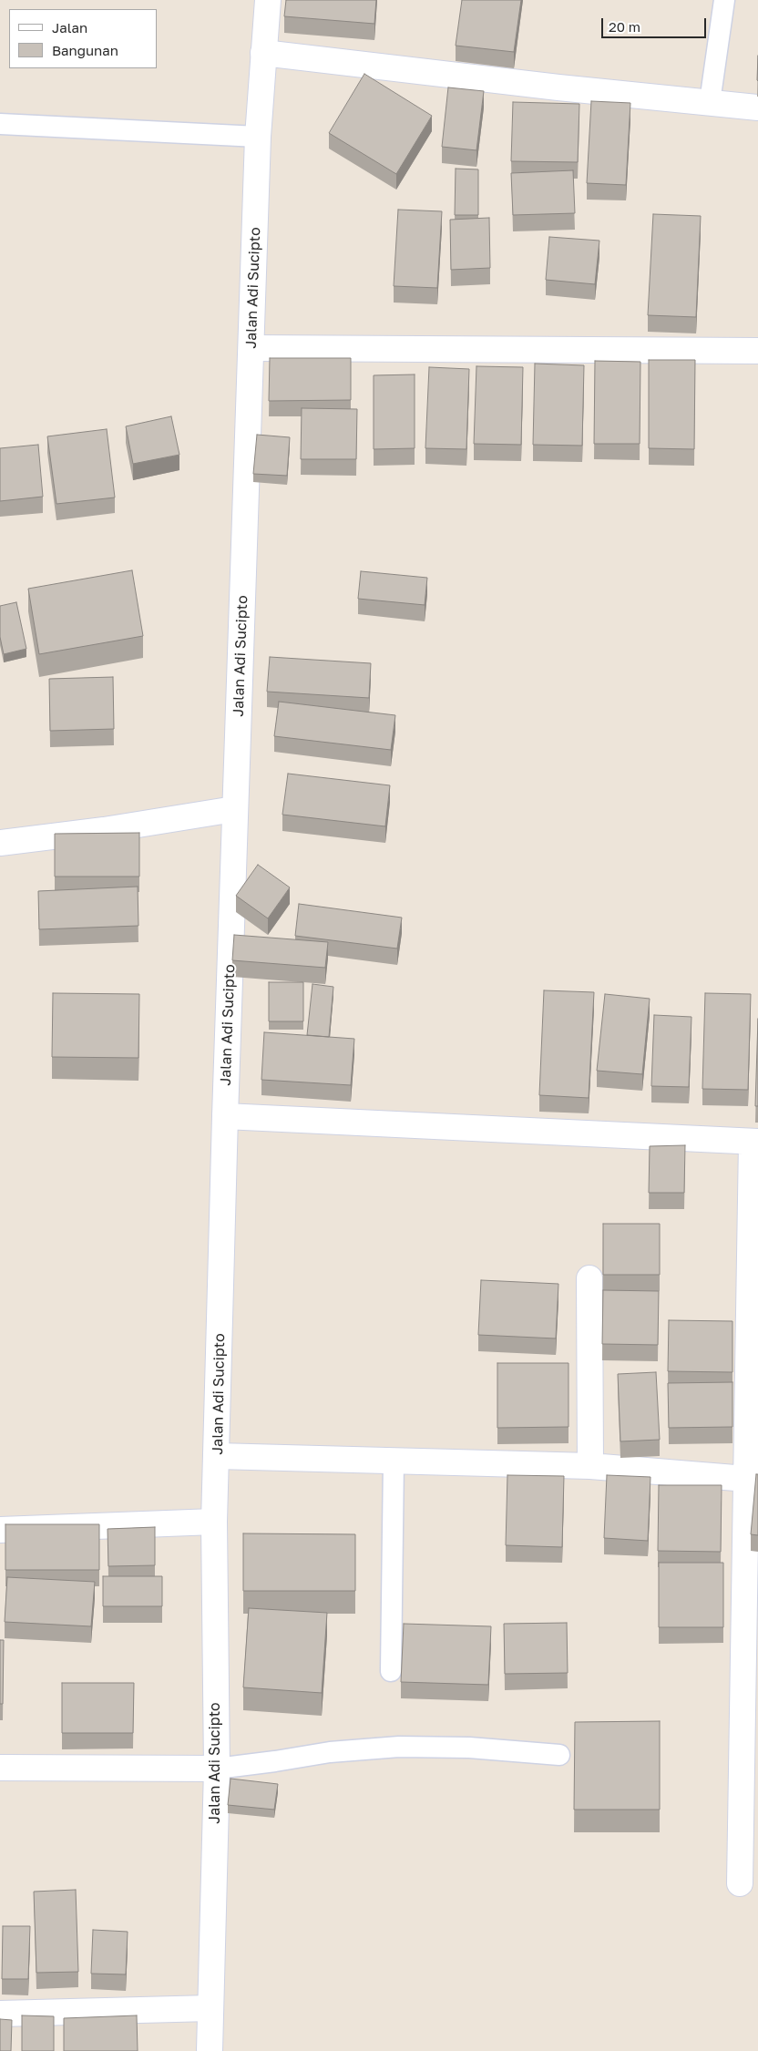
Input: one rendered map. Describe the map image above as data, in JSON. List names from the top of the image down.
{
  "streets": {
    "street": ["Jalan Adi Sucipto"]
  },
  "legend": ["Jalan", "Bangunan"],
  "scale_bar": "20 m"
}
